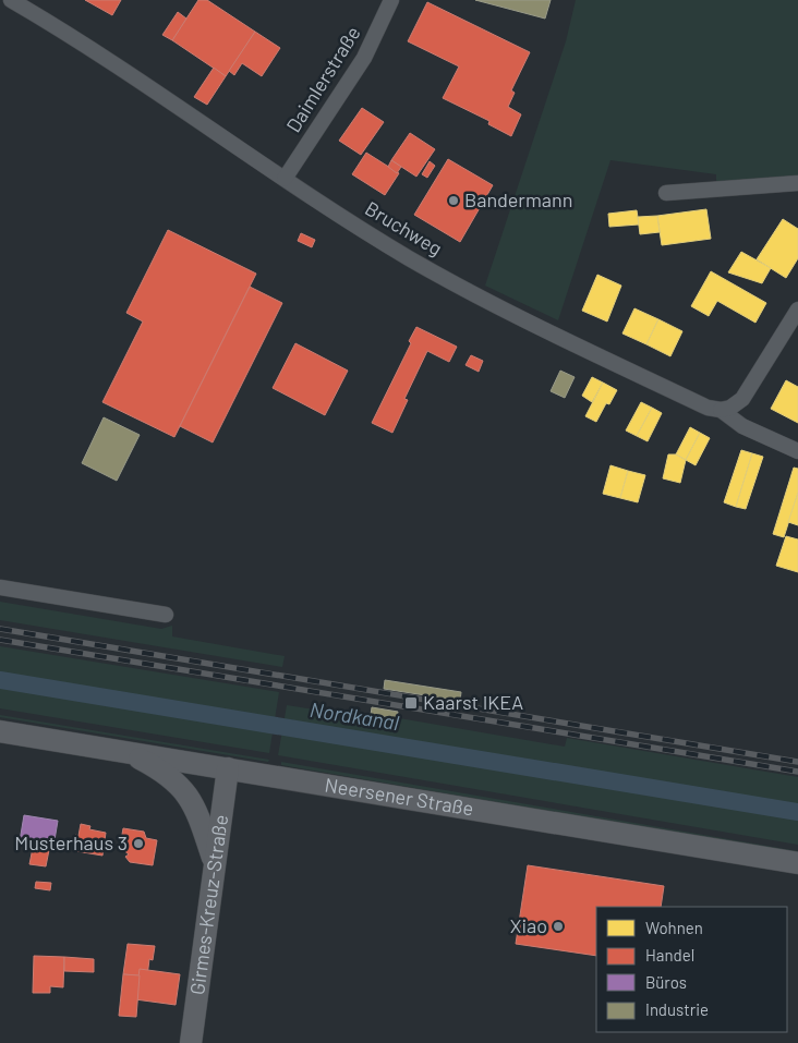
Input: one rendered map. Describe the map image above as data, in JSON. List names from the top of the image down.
{
  "streets": {
    "main road": ["Neersener Straße", "Girmes-Kreuz-Straße"],
    "street": ["Daimlerstraße", "Bruchweg"]
  },
  "crossings": [
    ["Daimlerstraße", "Bruchweg"],
    ["Neersener Straße", "Girmes-Kreuz-Straße"]
  ],
  "water": ["Nordkanal"],
  "places": {
    "other": ["Bandermann", "Musterhaus 3", "Xiao"],
    "transit": ["Kaarst IKEA"]
  },
  "legend": [
    "Wohnen",
    "Handel",
    "Büros",
    "Industrie"
  ]
}
